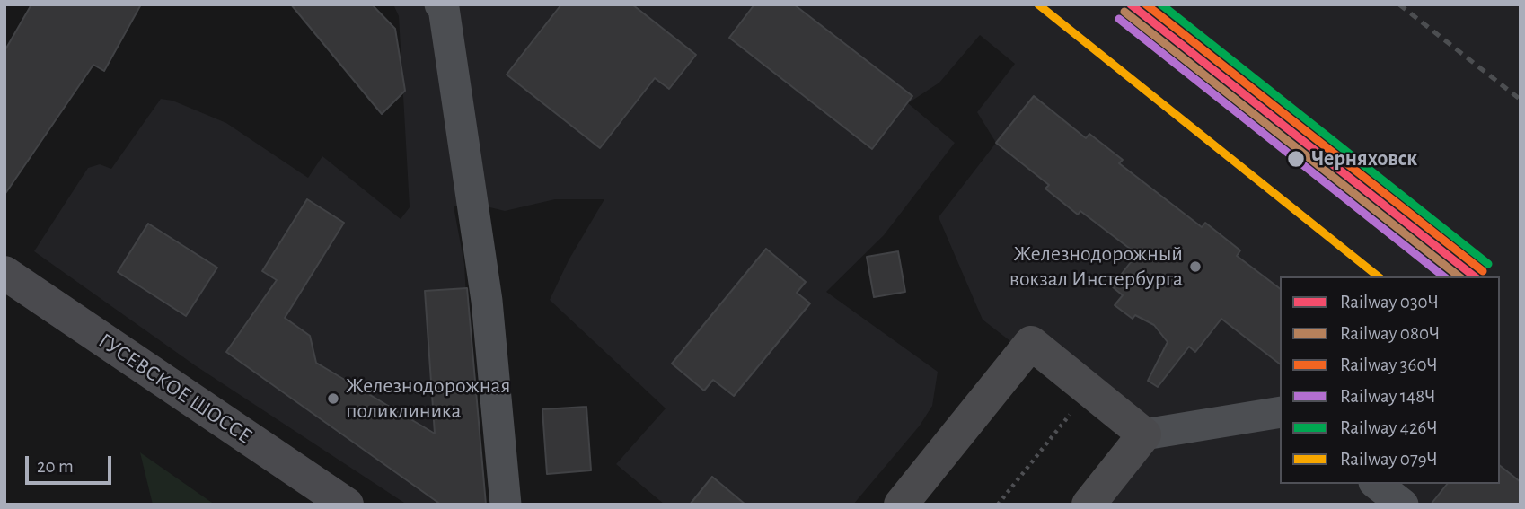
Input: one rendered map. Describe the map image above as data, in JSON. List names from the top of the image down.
{
  "streets": {
    "highway": ["ГУСЕВСКОЕ ШОССЕ"]
  },
  "places": ["Черняховск", "Железнодорожный вокзал Инстербурга", "Железнодорожная поликлиника"],
  "lines": [
    "rail line 030Ч",
    "rail line 360Ч",
    "rail line 426Ч",
    "rail line 079Ч",
    "rail line 080Ч",
    "rail line 148Ч"
  ],
  "legend": [
    "Railway 030Ч",
    "Railway 080Ч",
    "Railway 360Ч",
    "Railway 148Ч",
    "Railway 426Ч",
    "Railway 079Ч"
  ],
  "scale_bar": "20 m"
}
